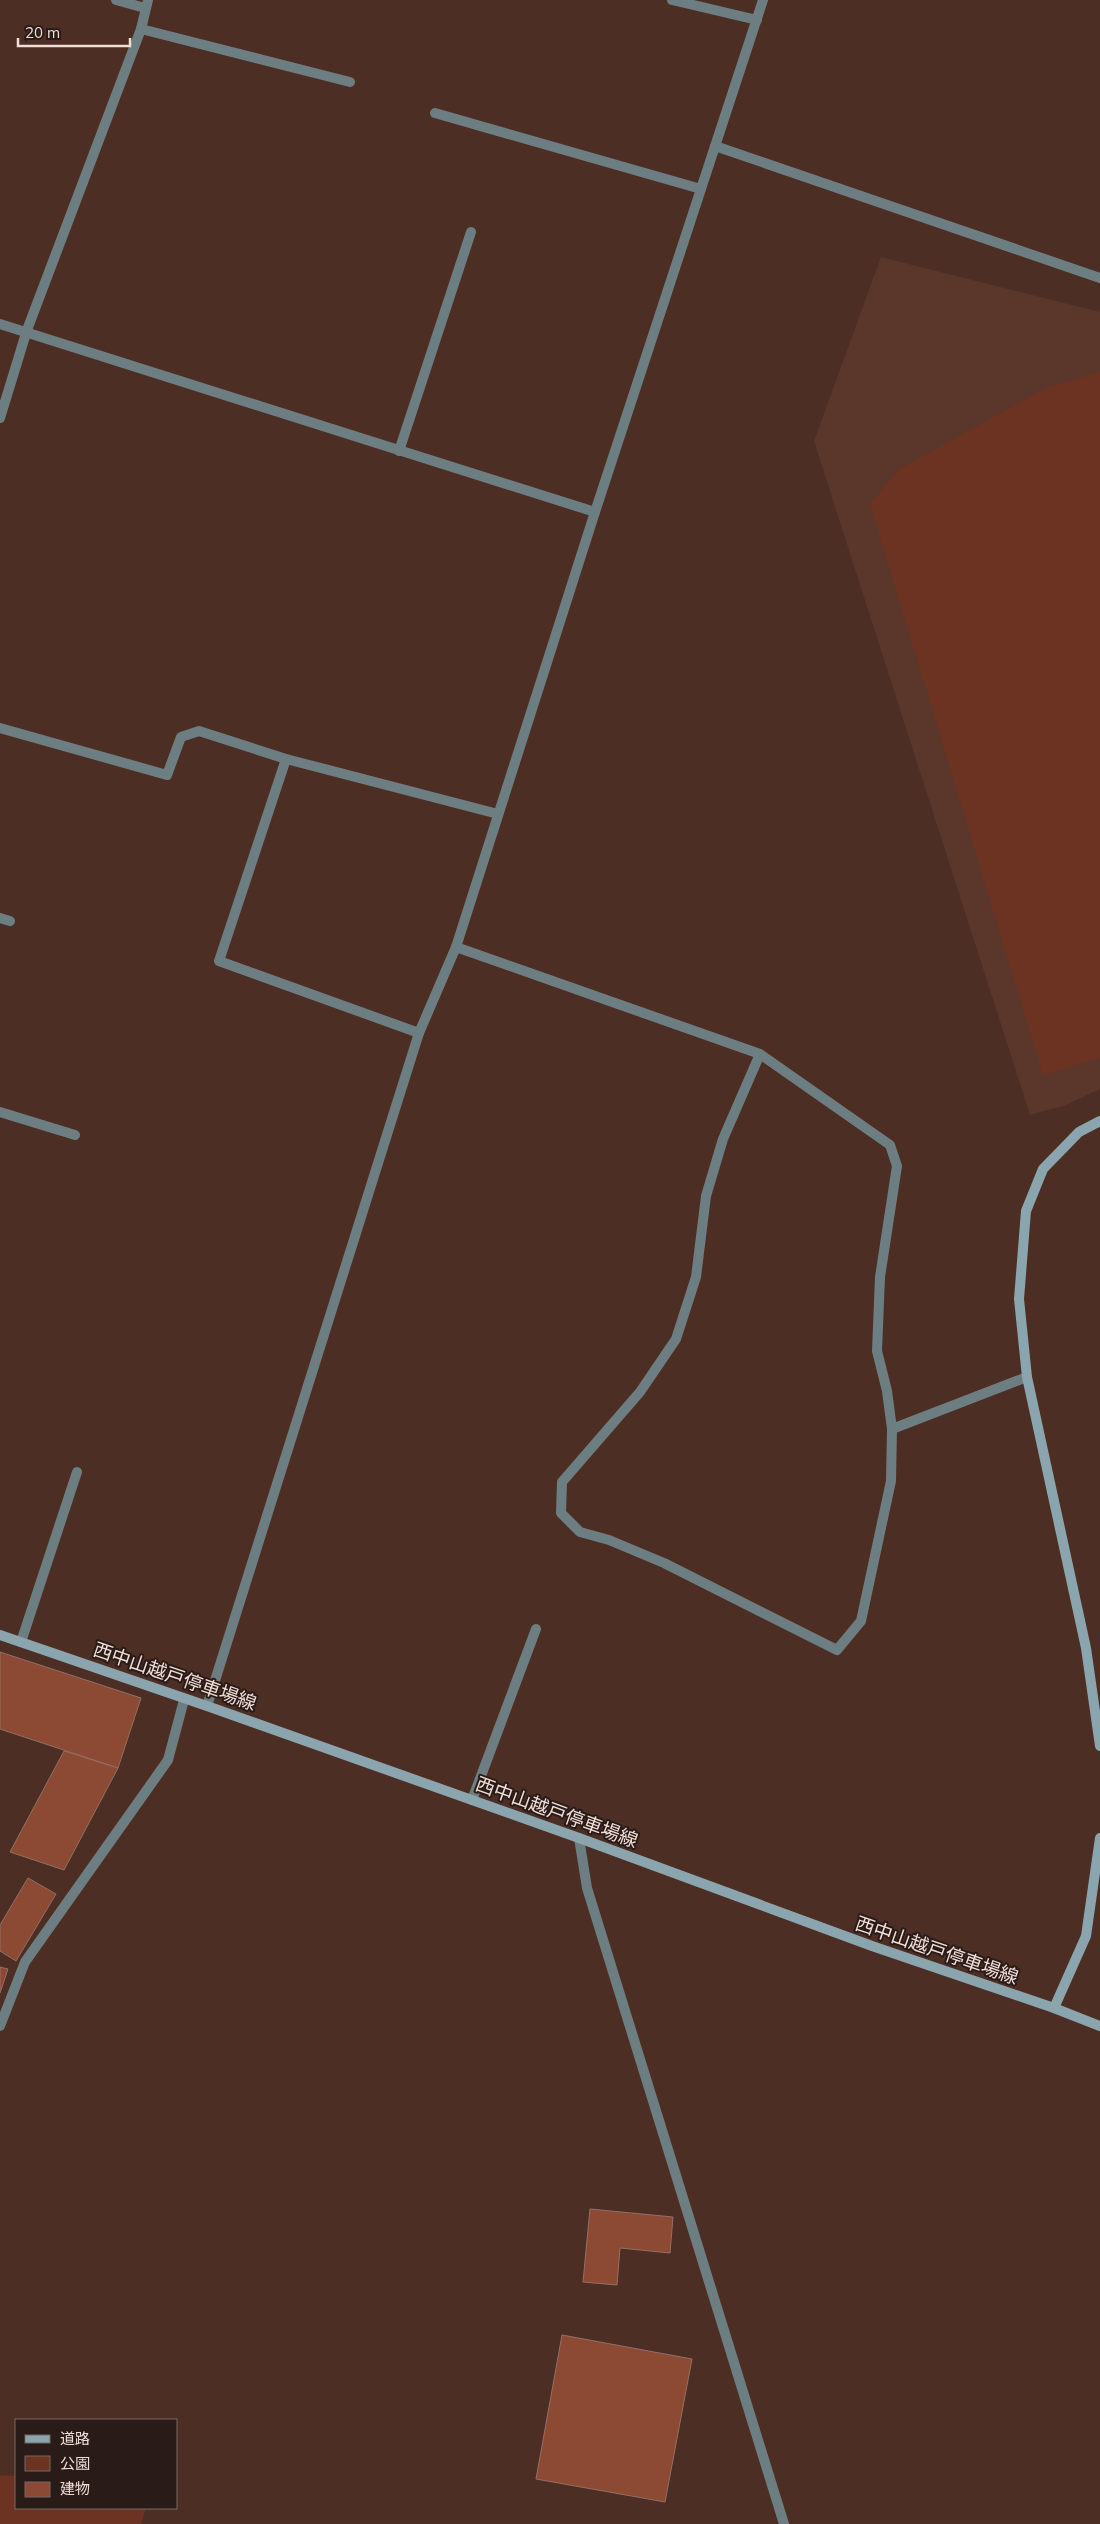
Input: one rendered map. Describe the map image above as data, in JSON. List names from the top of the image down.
{
  "streets": {
    "main road": ["西中山越戸停車場線"]
  },
  "legend": ["道路", "公園", "建物"],
  "scale_bar": "20 m"
}
